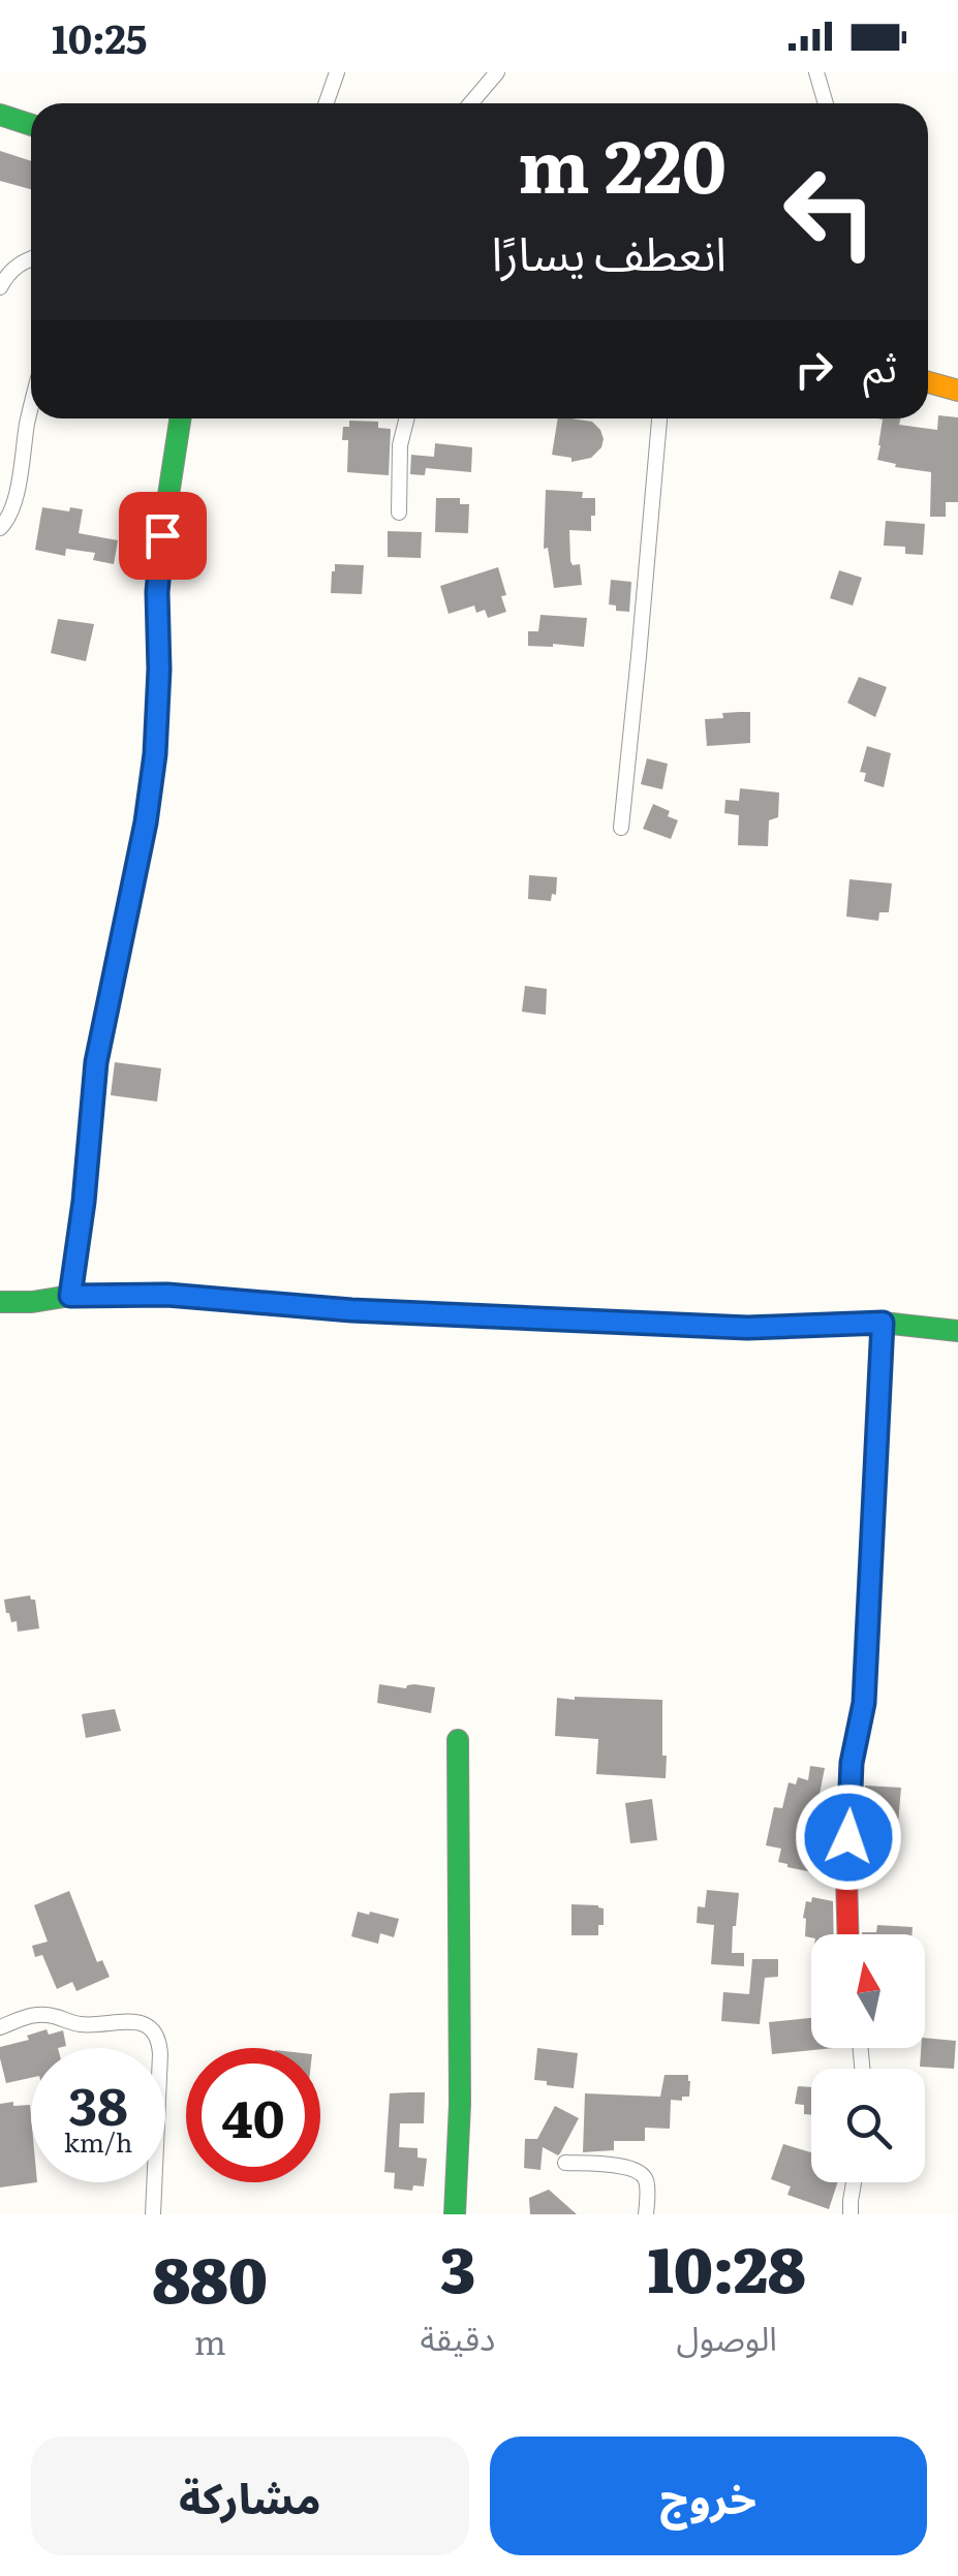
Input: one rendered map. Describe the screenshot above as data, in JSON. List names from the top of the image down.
{
  "north": "top",
  "page": {
    "status": "10:25",
    "turn": ["220 m", "انعطف يسارًا"],
    "then": "ثم",
    "speed": "38 km/h",
    "limit": "40",
    "eta": [
      "10:28",
      "الوصول",
      "3",
      "دقيقة",
      "880",
      "m"
    ],
    "buttons": ["خروج", "مشاركة"]
  }
}
